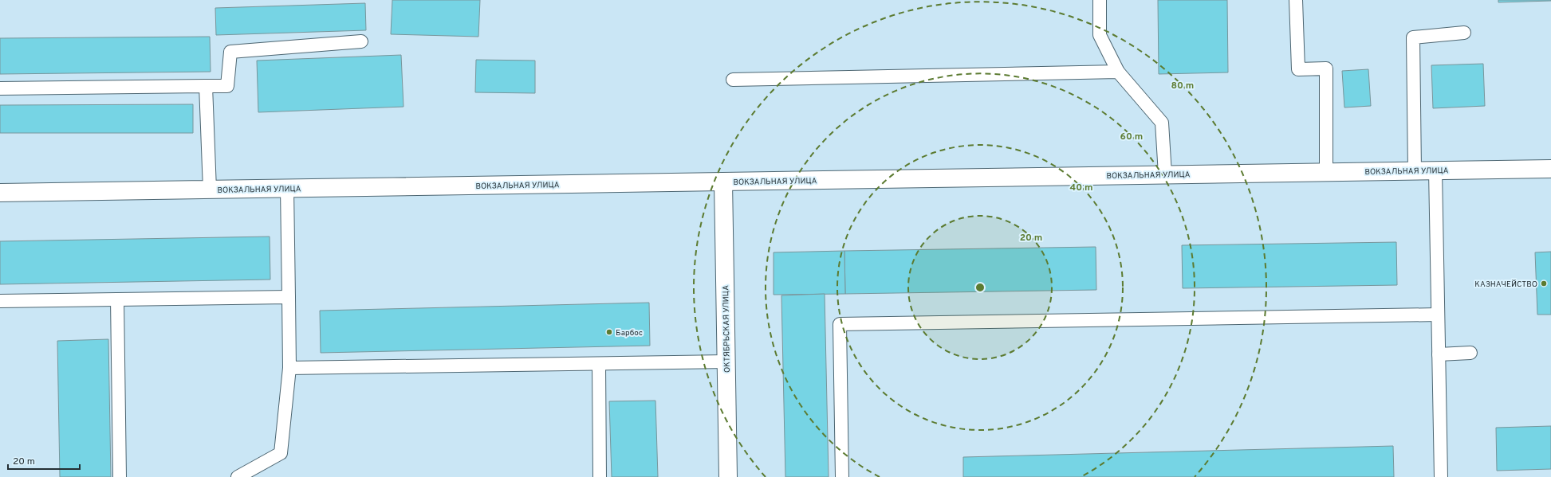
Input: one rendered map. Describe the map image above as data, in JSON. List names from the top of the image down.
{
  "streets": {
    "main road": ["ВОКЗАЛЬНАЯ УЛИЦА", "ОКТЯБРЬСКАЯ УЛИЦА"]
  },
  "crossings": [
    ["ВОКЗАЛЬНАЯ УЛИЦА", "ОКТЯБРЬСКАЯ УЛИЦА"]
  ],
  "places": ["КАЗНАЧЕЙСТВО", "Барбос"],
  "scale_bar": "20 m",
  "rings": [
    "80 m",
    "60 m",
    "40 m",
    "20 m"
  ]
}
